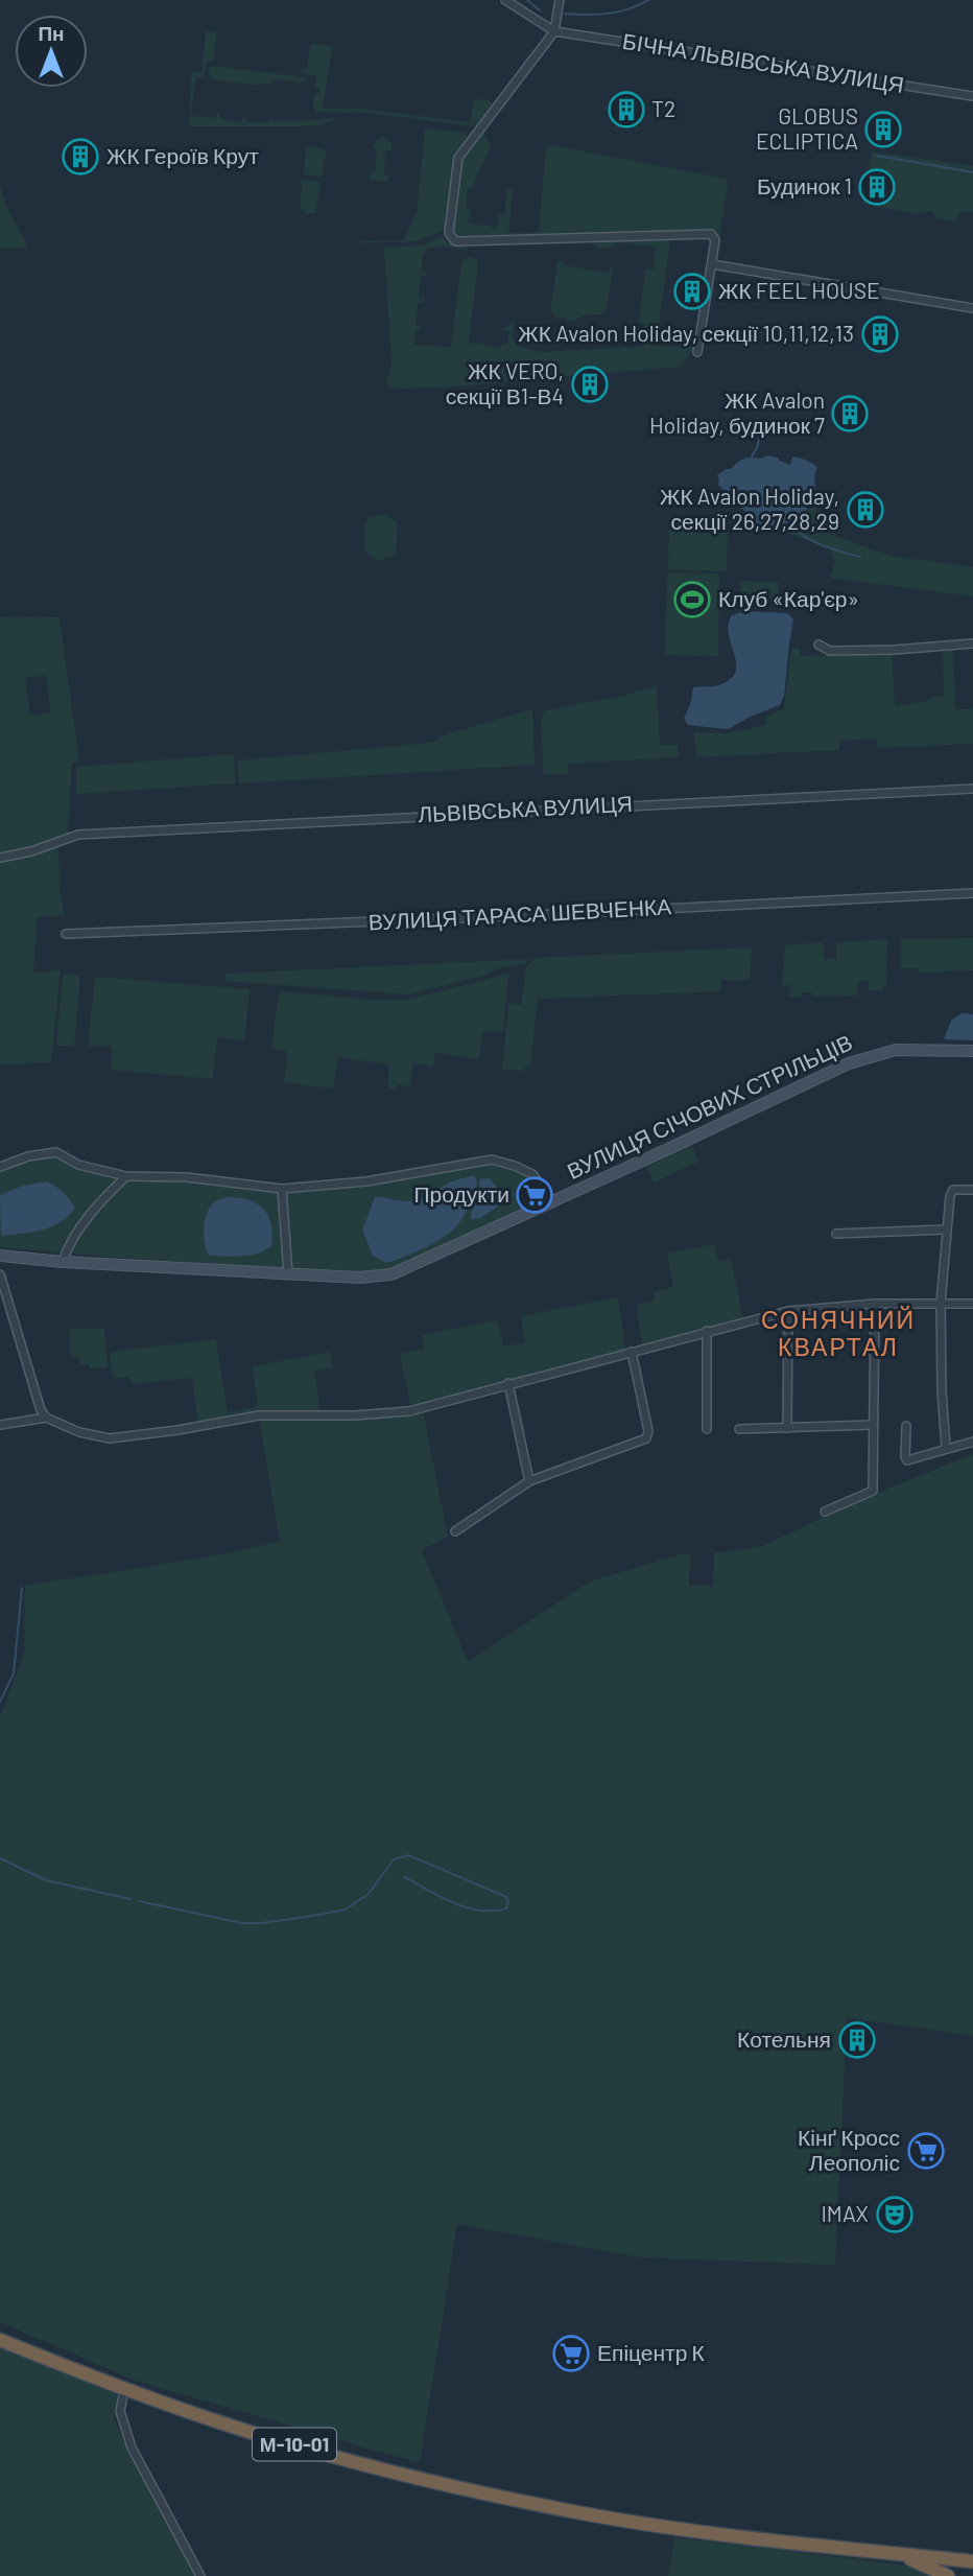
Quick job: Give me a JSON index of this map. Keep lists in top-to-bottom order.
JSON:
{
  "streets": {
    "highway": ["М-10-01"],
    "street": [
      "БІЧНА ЛЬВІВСЬКА ВУЛИЦЯ",
      "ЛЬВІВСЬКА ВУЛИЦЯ",
      "ВУЛИЦЯ ТАРАСА ШЕВЧЕНКА",
      "ВУЛИЦЯ СІЧОВИХ СТРІЛЬЦІВ"
    ]
  },
  "districts": ["СОНЯЧНИЙ КВАРТАЛ"],
  "places": {
    "building": [
      "T2",
      "GLOBUS ECLIPTICA",
      "ЖК Героїв Крут",
      "Будинок 1",
      "ЖК FEEL HOUSE",
      "ЖК Avalon Holiday, секції 10,11,12,13",
      "ЖК VERO, секції В1-В4",
      "ЖК Avalon Holiday, будинок 7",
      "ЖК Avalon Holiday, секції 26,27,28,29",
      "Котельня"
    ],
    "sports": ["Клуб «Кар'єр»"],
    "supermarket": ["Продукти", "Кінґ Кросс Леополіс", "Епіцентр К"],
    "theatre": ["IMAX"]
  },
  "north": "top"
}
